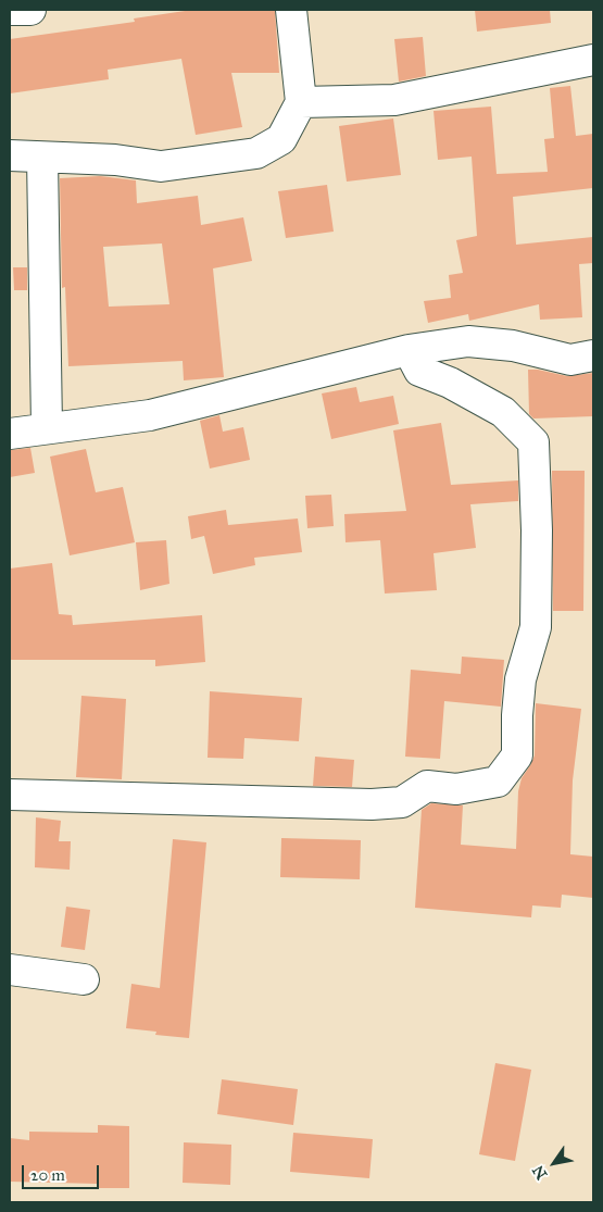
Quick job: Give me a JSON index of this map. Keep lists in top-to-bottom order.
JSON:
{
  "scale_bar": "20 m",
  "north": "bottom left"
}
